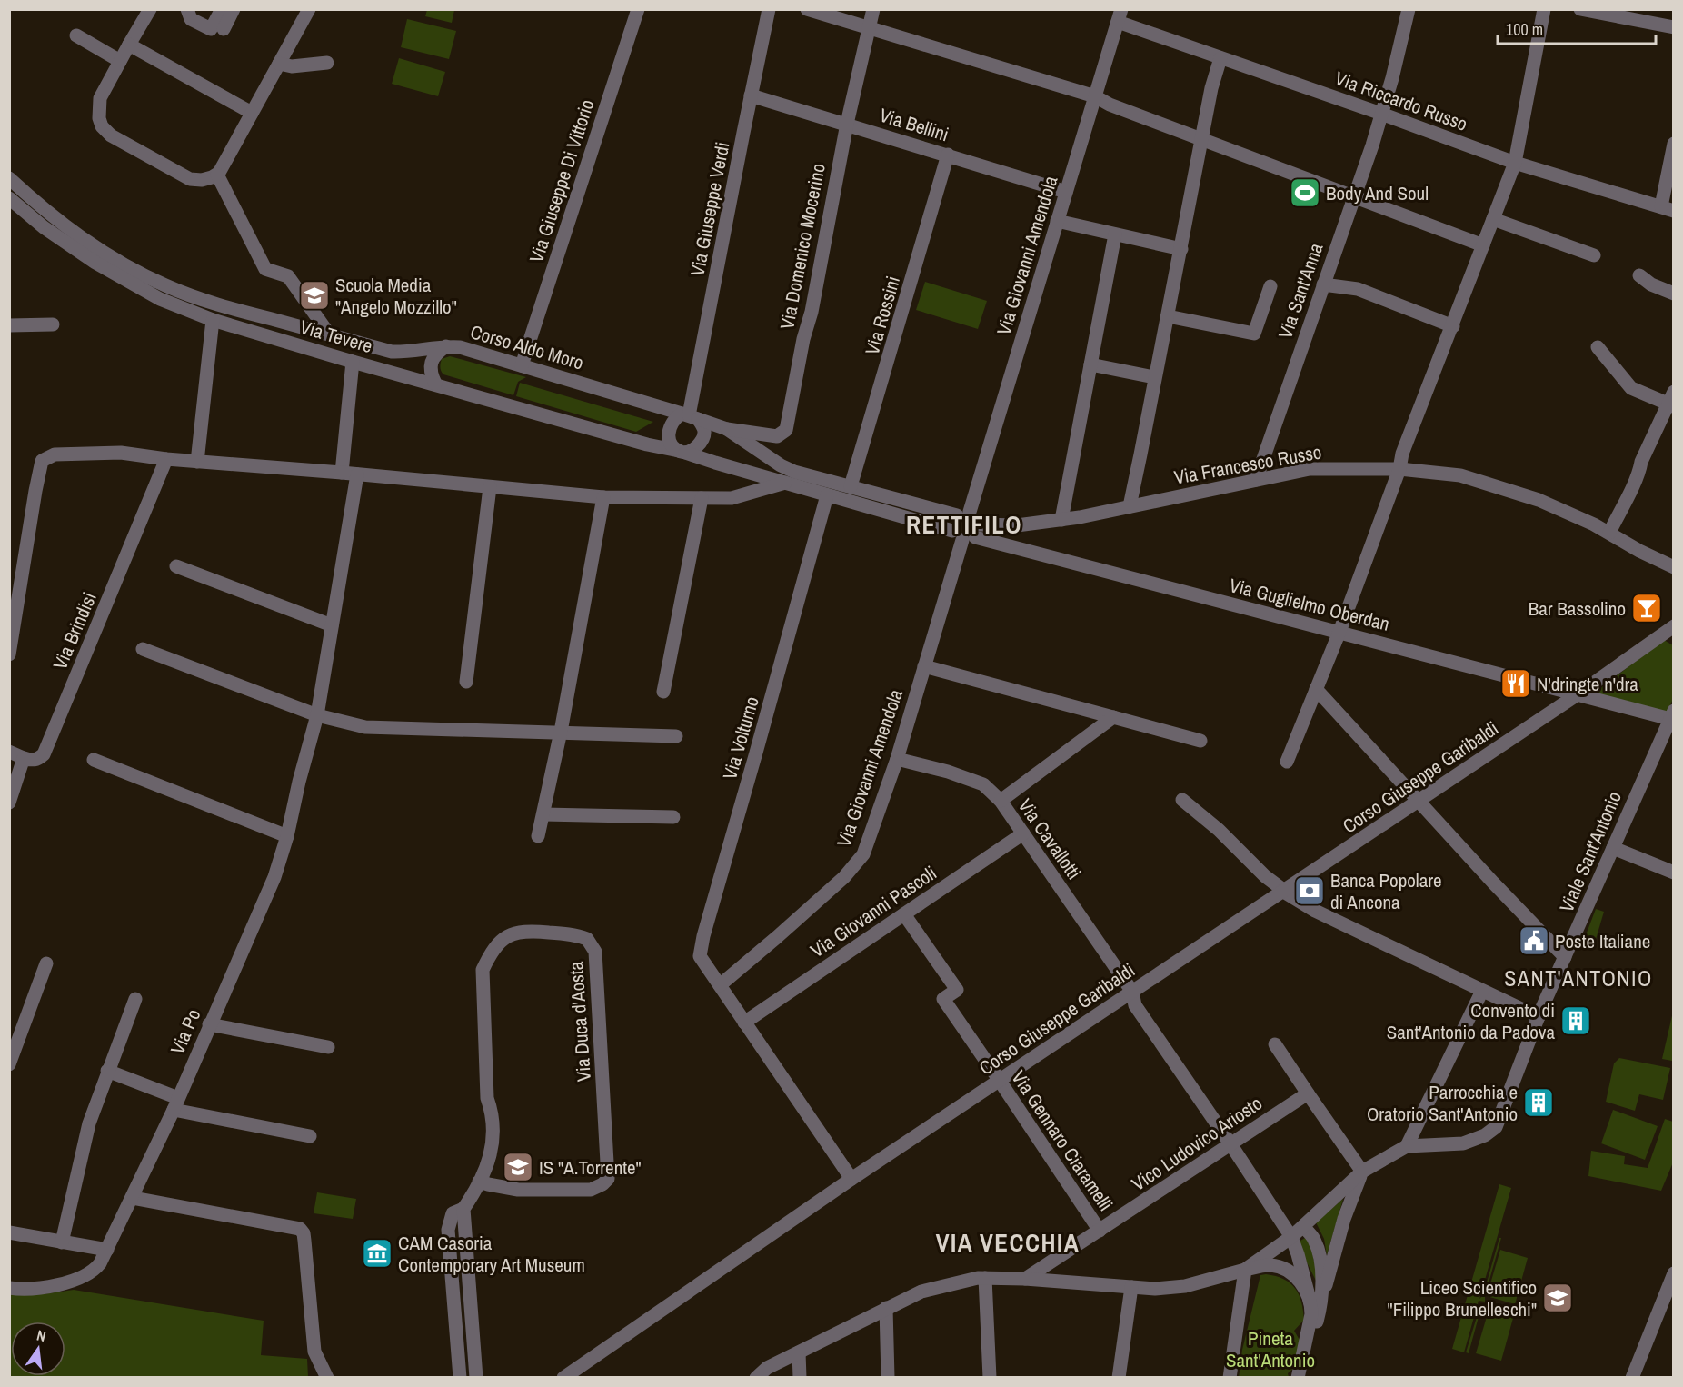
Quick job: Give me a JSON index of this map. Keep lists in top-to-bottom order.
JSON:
{
  "streets": {
    "street": [
      "Via Riccardo Russo",
      "Via Bellini",
      "Via Giuseppe Di Vittorio",
      "Via Giuseppe Verdi",
      "Via Domenico Mocerino",
      "Via Giovanni Amendola",
      "Via Sant'Anna",
      "Via Rossini",
      "Via Tevere",
      "Corso Aldo Moro",
      "Via Francesco Russo",
      "Via Guglielmo Oberdan",
      "Via Brindisi",
      "Via Volturno",
      "Corso Giuseppe Garibaldi",
      "Via Cavallotti",
      "Viale Sant'Antonio",
      "Via Giovanni Pascoli",
      "Via Duca d'Aosta",
      "Via Po",
      "Via Gennaro Ciaramelli",
      "Vico Ludovico Ariosto"
    ]
  },
  "crossings": [
    ["Via Riccardo Russo", "Via Giovanni Amendola"],
    ["Via Riccardo Russo", "Via Sant'Anna"],
    ["Via Bellini", "Via Giuseppe Verdi"],
    ["Via Bellini", "Via Domenico Mocerino"],
    ["Via Bellini", "Via Giovanni Amendola"],
    ["Via Bellini", "Via Rossini"],
    ["Via Giuseppe Di Vittorio", "Corso Aldo Moro"],
    ["Via Giuseppe Verdi", "Via Tevere"],
    ["Via Giuseppe Verdi", "Corso Aldo Moro"],
    ["Via Domenico Mocerino", "Corso Aldo Moro"],
    ["Via Giovanni Amendola", "Corso Aldo Moro"],
    ["Via Giovanni Amendola", "Via Francesco Russo"],
    ["Via Giovanni Amendola", "Via Guglielmo Oberdan"],
    ["Via Giovanni Amendola", "Via Volturno"],
    ["Via Giovanni Amendola", "Via Cavallotti"],
    ["Via Sant'Anna", "Via Francesco Russo"],
    ["Via Rossini", "Corso Aldo Moro"],
    ["Via Tevere", "Corso Aldo Moro"],
    ["Via Francesco Russo", "Via Guglielmo Oberdan"],
    ["Via Guglielmo Oberdan", "Corso Giuseppe Garibaldi"],
    ["Via Guglielmo Oberdan", "Viale Sant'Antonio"],
    ["Via Volturno", "Corso Giuseppe Garibaldi"],
    ["Via Volturno", "Via Giovanni Pascoli"],
    ["Corso Giuseppe Garibaldi", "Via Cavallotti"],
    ["Corso Giuseppe Garibaldi", "Via Gennaro Ciaramelli"],
    ["Via Cavallotti", "Viale Sant'Antonio"],
    ["Via Cavallotti", "Via Giovanni Pascoli"],
    ["Via Cavallotti", "Vico Ludovico Ariosto"],
    ["Via Giovanni Pascoli", "Via Gennaro Ciaramelli"],
    ["Via Gennaro Ciaramelli", "Vico Ludovico Ariosto"]
  ],
  "districts": ["RETTIFILO", "SANT'ANTONIO", "VIA VECCHIA"],
  "parks": ["Pineta Sant'Antonio"],
  "places": {
    "sports": ["Body And Soul"],
    "school or university": ["Scuola Media \"Angelo Mozzillo\"", "IS \"A.Torrente\"", "Liceo Scientifico \"Filippo Brunelleschi\""],
    "bar": ["Bar Bassolino"],
    "restaurant": ["N'dringte n'dra"],
    "bank": ["Banca Popolare di Ancona"],
    "public building": ["Poste Italiane"],
    "building": ["Convento di Sant'Antonio da Padova", "Parrocchia e Oratorio Sant'Antonio"],
    "museum": ["CAM Casoria Contemporary Art Museum"]
  },
  "scale_bar": "100 m",
  "north": "top"
}
